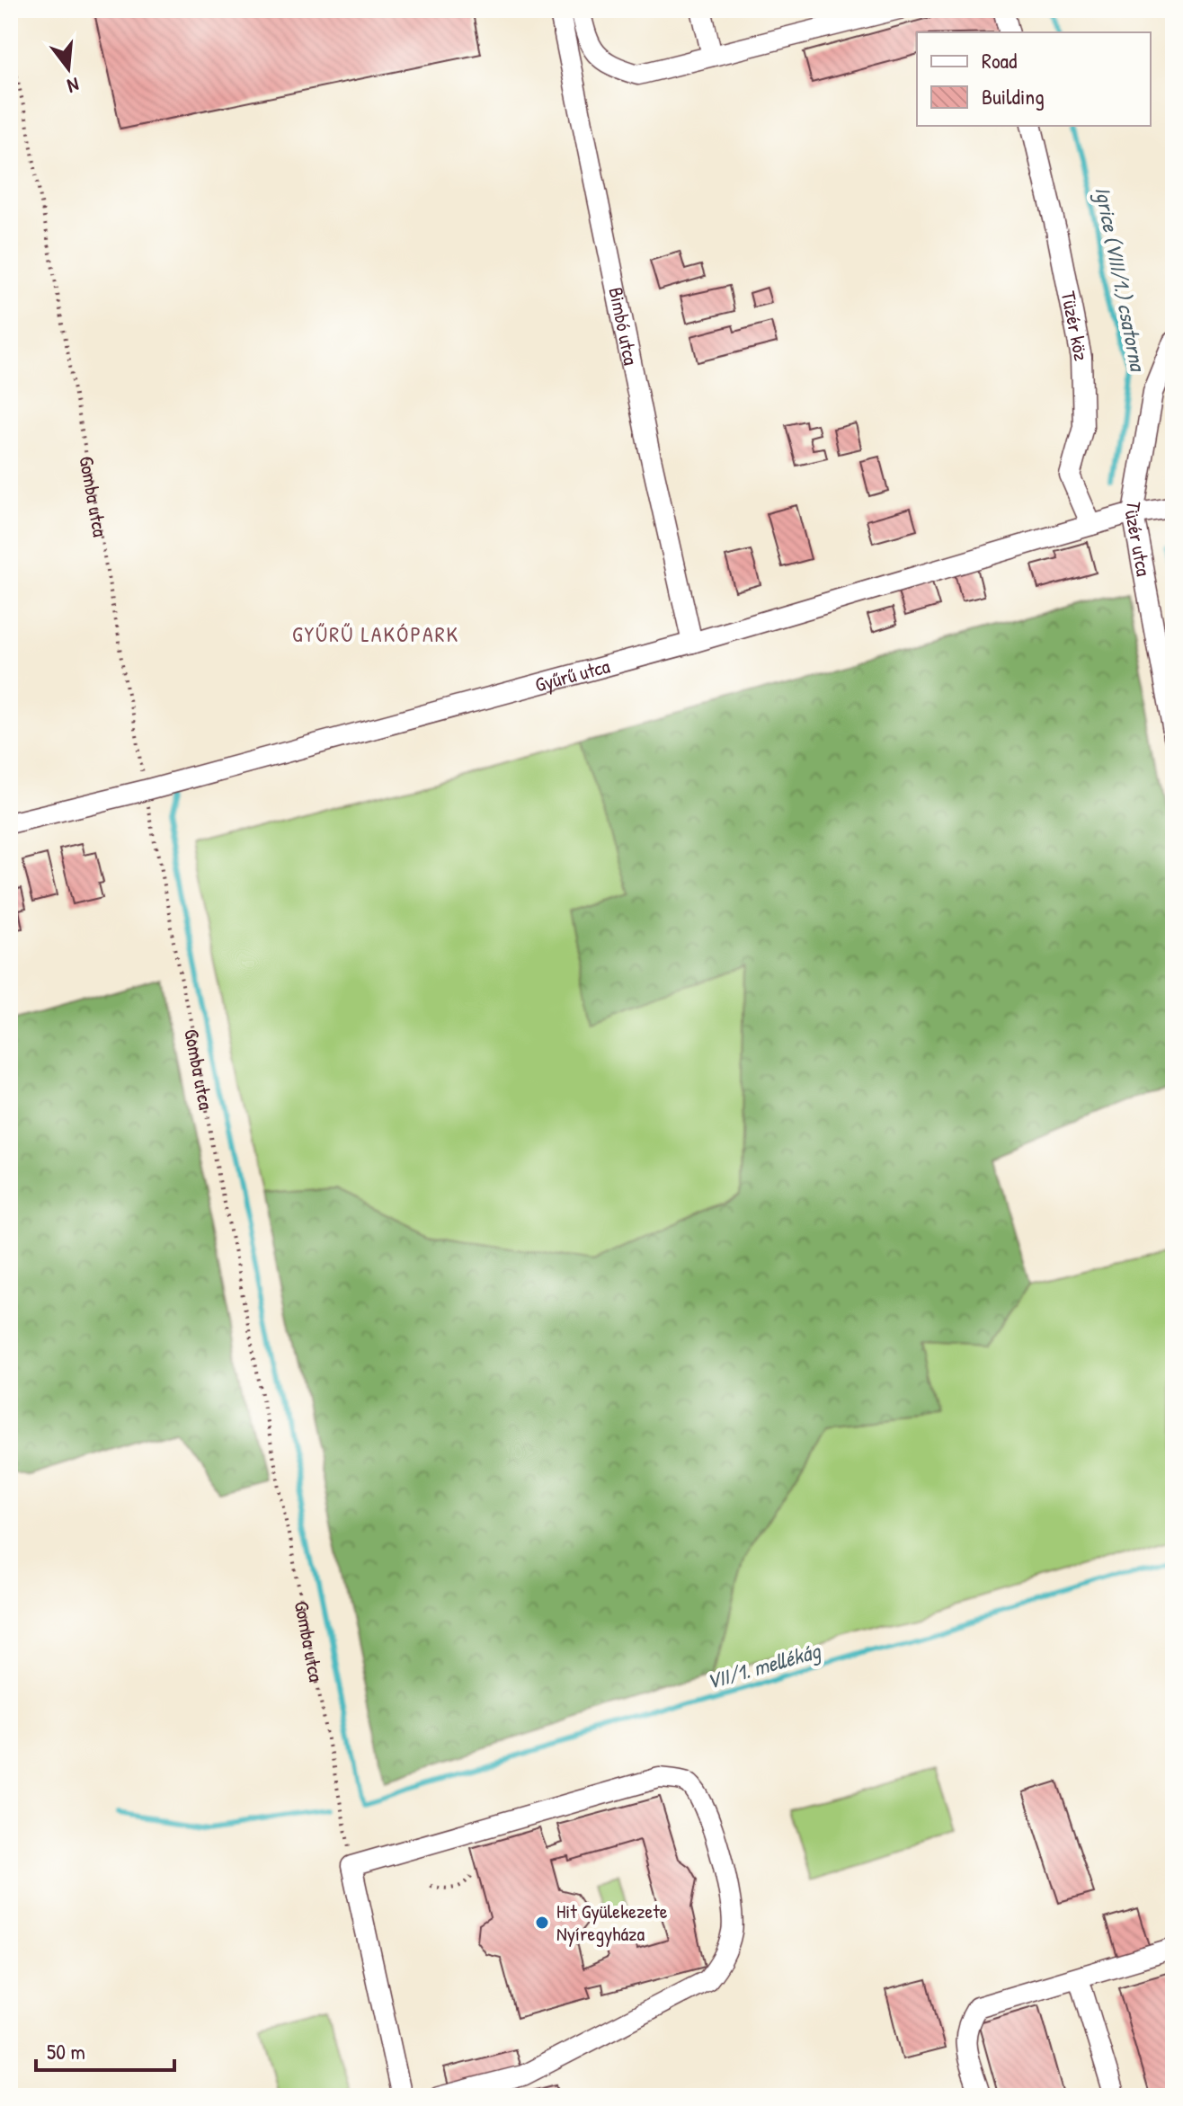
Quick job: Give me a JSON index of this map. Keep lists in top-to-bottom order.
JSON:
{
  "streets": {
    "street": [
      "Bimbó utca",
      "Tüzér köz",
      "Tüzér utca",
      "Gyűrű utca"
    ],
    "path": ["Gomba utca"]
  },
  "crossings": [
    ["Bimbó utca", "Gyűrű utca"],
    ["Tüzér köz", "Gyűrű utca"],
    ["Gomba utca", "Gyűrű utca"],
    ["Tüzér utca", "Gyűrű utca"]
  ],
  "districts": ["GYŰRŰ LAKÓPARK"],
  "water": ["Igrice (VIII/1.) csatorna", "VII/1. mellékág"],
  "places": ["Hit Gyülekezete Nyíregyháza"],
  "legend": ["Road", "Building"],
  "scale_bar": "50 m",
  "north": "bottom"
}
